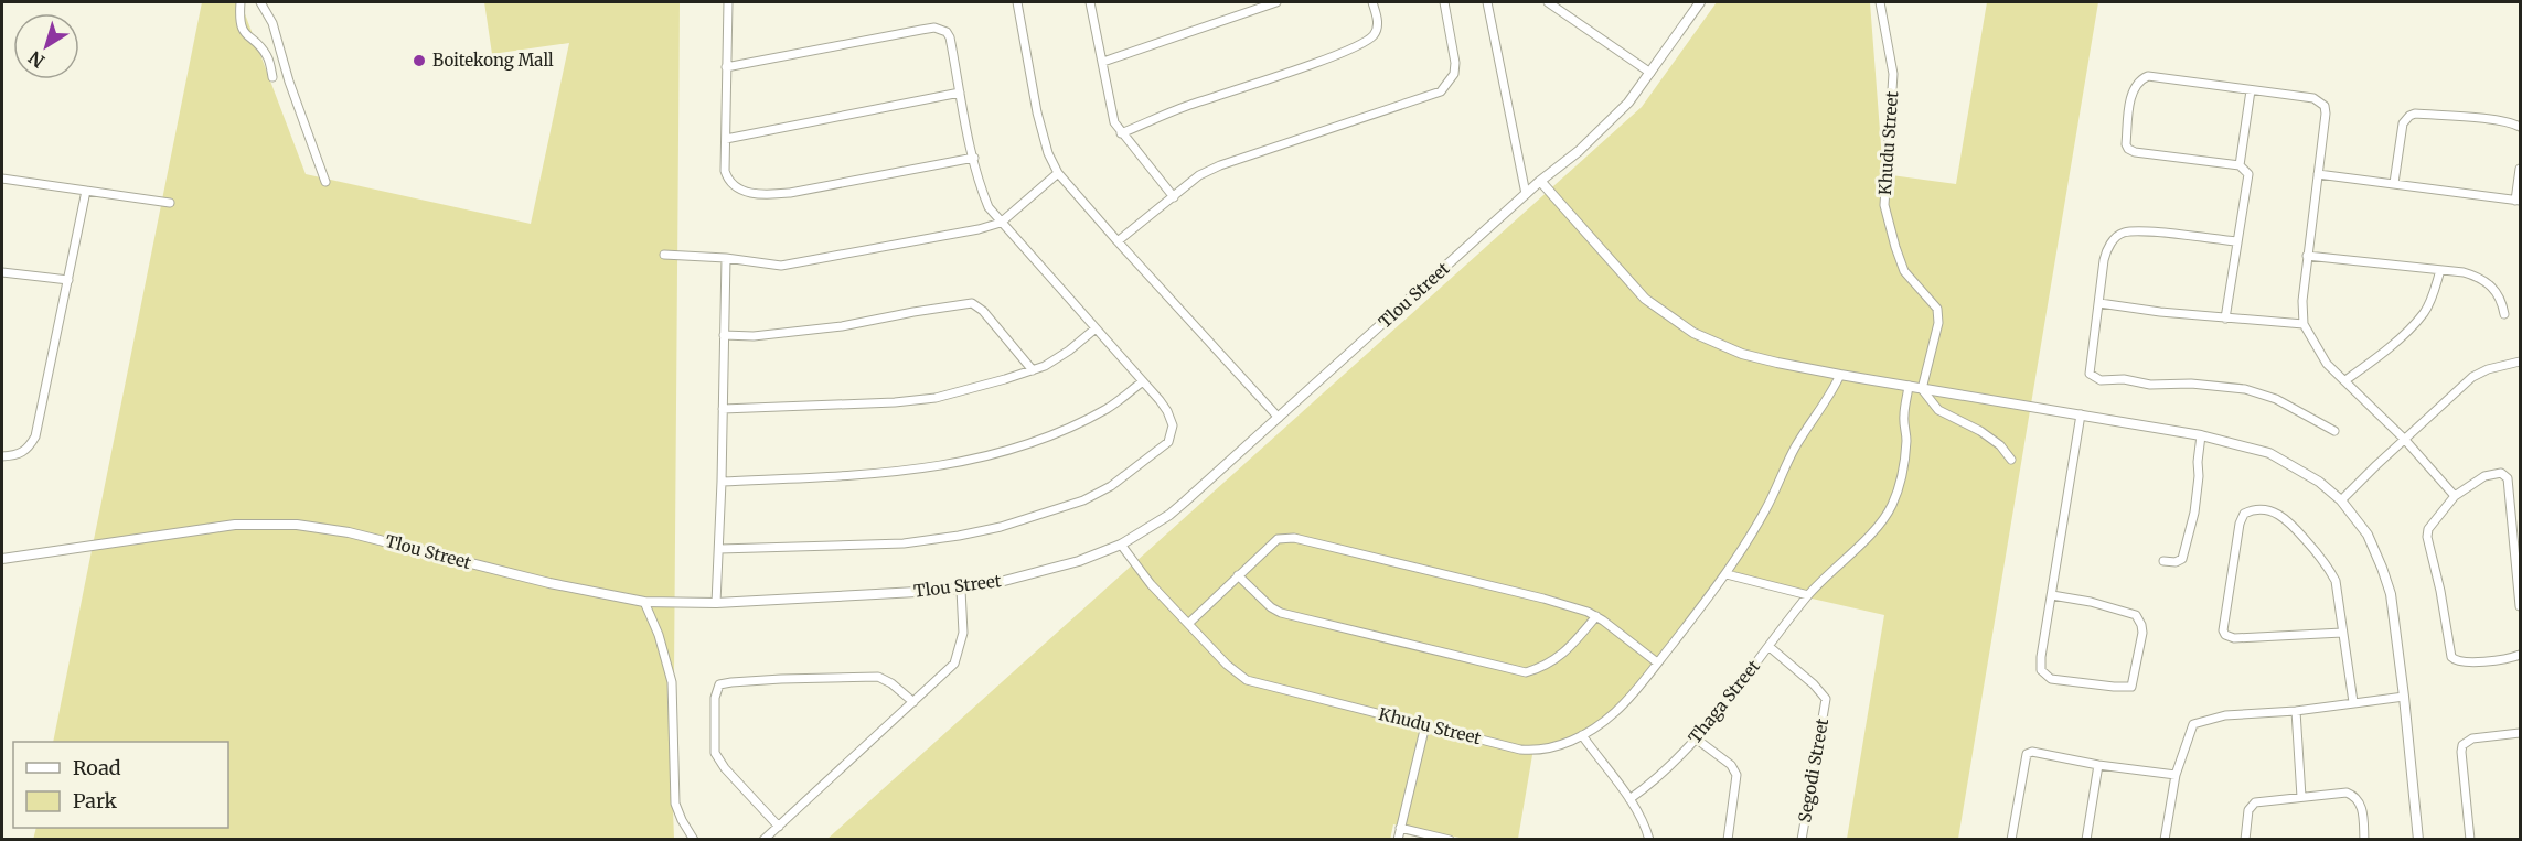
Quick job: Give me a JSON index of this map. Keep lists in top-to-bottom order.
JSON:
{
  "streets": {
    "street": [
      "Khudu Street",
      "Tlou Street",
      "Thaga Street",
      "Segodi Street"
    ]
  },
  "crossings": [
    ["Khudu Street", "Tlou Street"],
    ["Thaga Street", "Segodi Street"]
  ],
  "places": ["Boitekong Mall"],
  "legend": ["Road", "Park"],
  "north": "bottom left"
}
